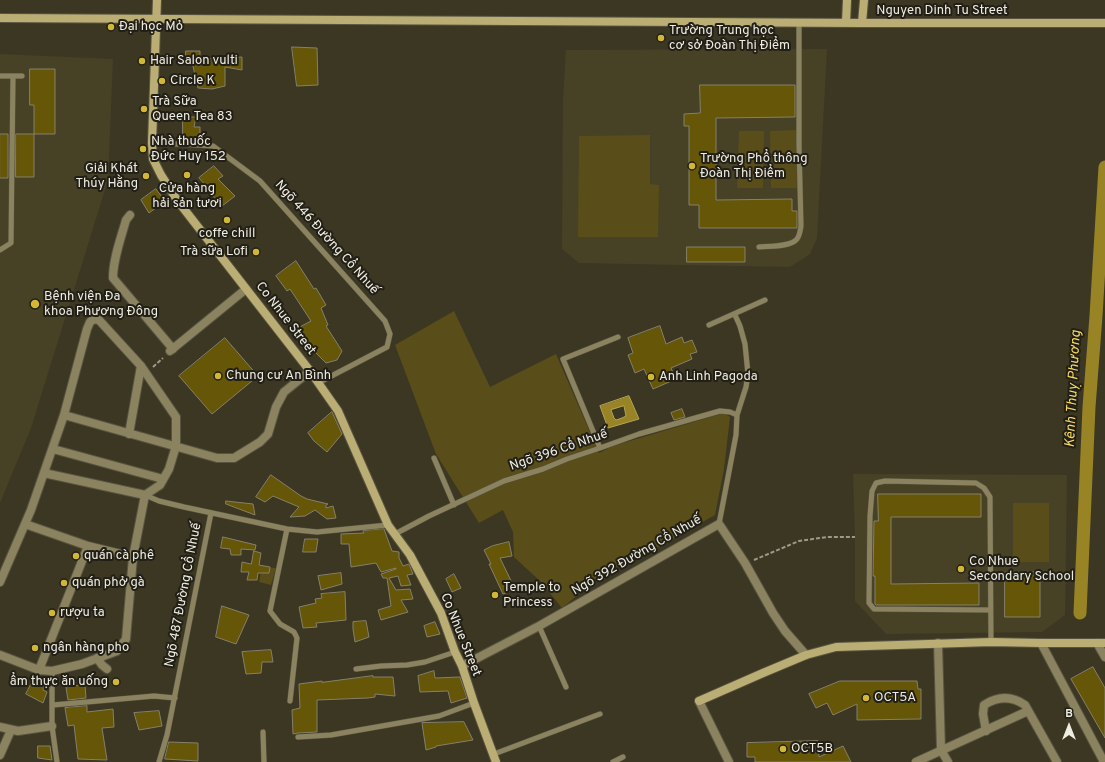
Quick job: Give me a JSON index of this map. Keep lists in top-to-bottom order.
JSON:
{
  "streets": {
    "street": ["Nguyen Dinh Tu Street", "Co Nhue Street", "Ngõ 392 Đường Cổ Nhuế"],
    "lane": ["Ngõ 446 Đường Cổ Nhuế", "Ngõ 396 Cổ Nhuế", "Ngõ 487 Đường Cổ Nhuế"]
  },
  "crossings": [
    ["Nguyen Dinh Tu Street", "Co Nhue Street"],
    ["Ngõ 446 Đường Cổ Nhuế", "Co Nhue Street"],
    ["Co Nhue Street", "Ngõ 396 Cổ Nhuế"],
    ["Co Nhue Street", "Ngõ 392 Đường Cổ Nhuế"],
    ["Co Nhue Street", "Ngõ 487 Đường Cổ Nhuế"]
  ],
  "water": ["Kênh Thuỵ Phương"],
  "places": [
    "Đại học Mỏ",
    "Trường Trung học cơ sở Đoàn Thị Điểm",
    "Hair Salon vulti",
    "Circle K",
    "Trà Sữa Queen Tea 83",
    "Nhà thuốc Đức Huy 152",
    "Trường Phổ thông Đoàn Thị Điểm",
    "Cửa hàng hải sản tươi",
    "Giải Khát Thúy Hằng",
    "coffe chill",
    "Trà sữa Lofi",
    "Bệnh viện Đa khoa Phương Đông",
    "Chung cư An Bình",
    "Anh Linh Pagoda",
    "quán cà phê",
    "Co Nhue Secondary School",
    "quán phở gà",
    "Temple to Princess",
    "rượu ta",
    "ngân hàng pho",
    "ẩm thực ăn uống",
    "OCT5A",
    "OCT5B"
  ],
  "north": "top"
}
